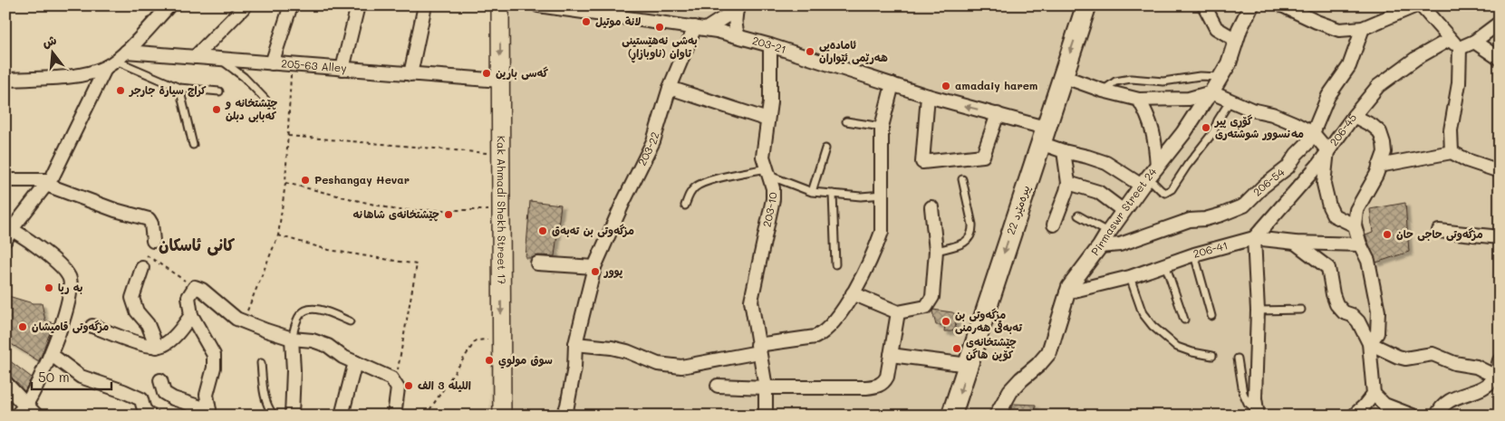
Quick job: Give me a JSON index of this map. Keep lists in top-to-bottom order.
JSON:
{
  "streets": {
    "main road": ["22 پیرەمێرد", "Kak Ahmadi Shekh Street 17"],
    "street": [
      "203-21",
      "205-63 Alley",
      "206-45",
      "203-22",
      "206-54",
      "203-10",
      "Pirmaswr Street 24",
      "206-41"
    ]
  },
  "crossings": [
    ["203-21", "203-22"],
    ["203-21", "203-10"],
    ["203-21", "22 پیرەمێرد"],
    ["203-21", "Pirmaswr Street 24"],
    ["205-63 Alley", "Kak Ahmadi Shekh Street 17"],
    ["206-45", "206-41"],
    ["206-54", "Pirmaswr Street 24"],
    ["Pirmaswr Street 24", "206-41"]
  ],
  "one_way": ["22 پیرەمێرد", "Kak Ahmadi Shekh Street 17"],
  "districts": ["کانی ئاسکان"],
  "places": [
    "لانة موتيل",
    "بەشی نەهێستینی تاوان (ناوبازاڕ)",
    "ئامادەیی ھەرێمی ئێواران",
    "گەسی بارین",
    "amadaiy harem",
    "كراج سيارة جارجر",
    "چێشتخانە‌ و كە‌بابی دبلن",
    "گۆڕی پیر مەنسوور شوشتەری",
    "Peshangay Hevar",
    "چێشتخانەی شاهانە",
    "مزگەوتی بن تەبەق",
    "مزگەوتی حاجی حان",
    "پوور",
    "به ريا",
    "مزگەوتی بن تەبەقی هەرمنی",
    "مزگەوتی قامیشان",
    "چێشتخانە‌ی كۆپن ھاگن",
    "سوق مولوي",
    "الليله 3 الف"
  ],
  "scale_bar": "50 m",
  "north": "top"
}
